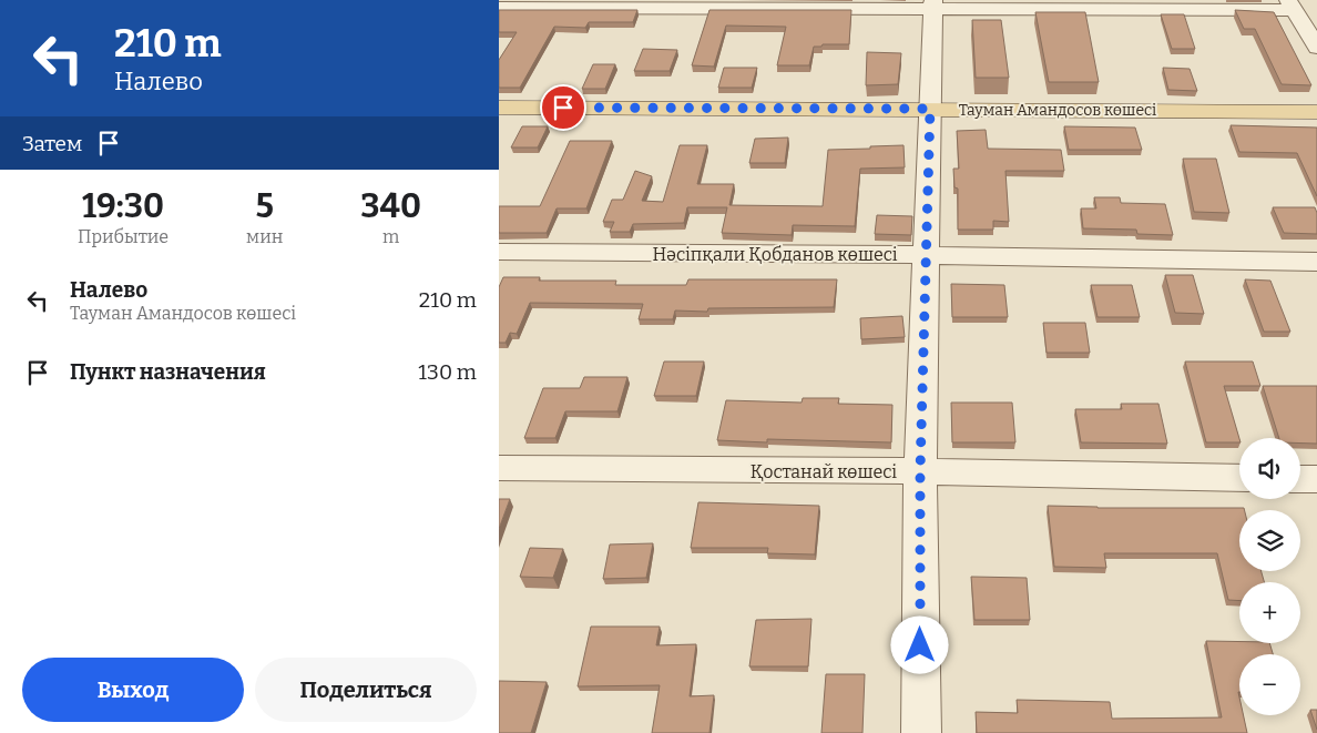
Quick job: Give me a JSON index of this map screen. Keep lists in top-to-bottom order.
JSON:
{
  "streets": {
    "main road": ["Тауман Амандосов көшесі"],
    "street": ["Нәсіпқали Қобданов көшесі", "Қостанай көшесі"]
  },
  "page": {
    "turn": ["210 m", "Налево"],
    "then": "Затем",
    "eta": [
      "19:30",
      "Прибытие",
      "5",
      "мин",
      "340",
      "m"
    ],
    "list": [
      {
        "name": "Налево",
        "note": "Тауман Амандосов көшесі",
        "value": "210 m"
      },
      {
        "name": "Пункт назначения",
        "value": "130 m"
      }
    ],
    "map_buttons": ["+", "−"],
    "buttons": ["Выход", "Поделиться"]
  }
}
